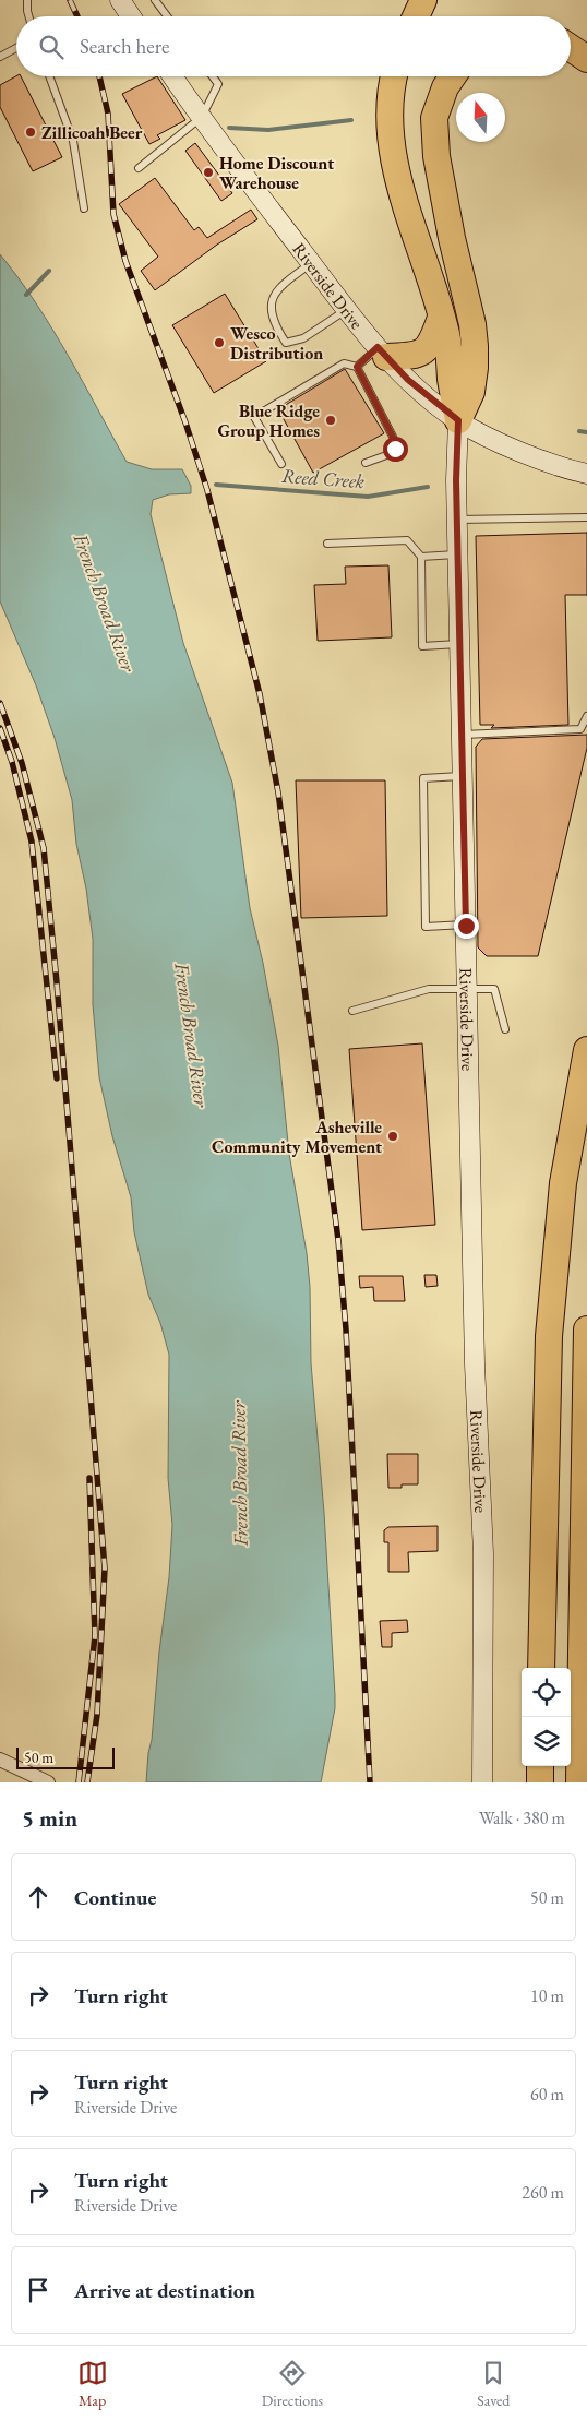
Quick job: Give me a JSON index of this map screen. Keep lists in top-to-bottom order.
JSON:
{
  "streets": {
    "main road": ["Riverside Drive"]
  },
  "water": ["Reed Creek", "French Broad River"],
  "places": [
    "Zillicoah Beer",
    "Home Discount Warehouse",
    "Wesco Distribution",
    "Blue Ridge Group Homes",
    "Asheville Community Movement"
  ],
  "scale_bar": "50 m",
  "north": "top",
  "page": {
    "search": "Search here",
    "scale": "50 m",
    "heading": ["5 min", "Walk · 380 m"],
    "list": [
      ["Continue", "50 m"],
      ["Turn right", "10 m"],
      ["Turn right", "Riverside Drive", "60 m"],
      ["Turn right", "Riverside Drive", "260 m"],
      "Arrive at destination"
    ],
    "nav": ["Map", "Directions", "Saved"]
  }
}
